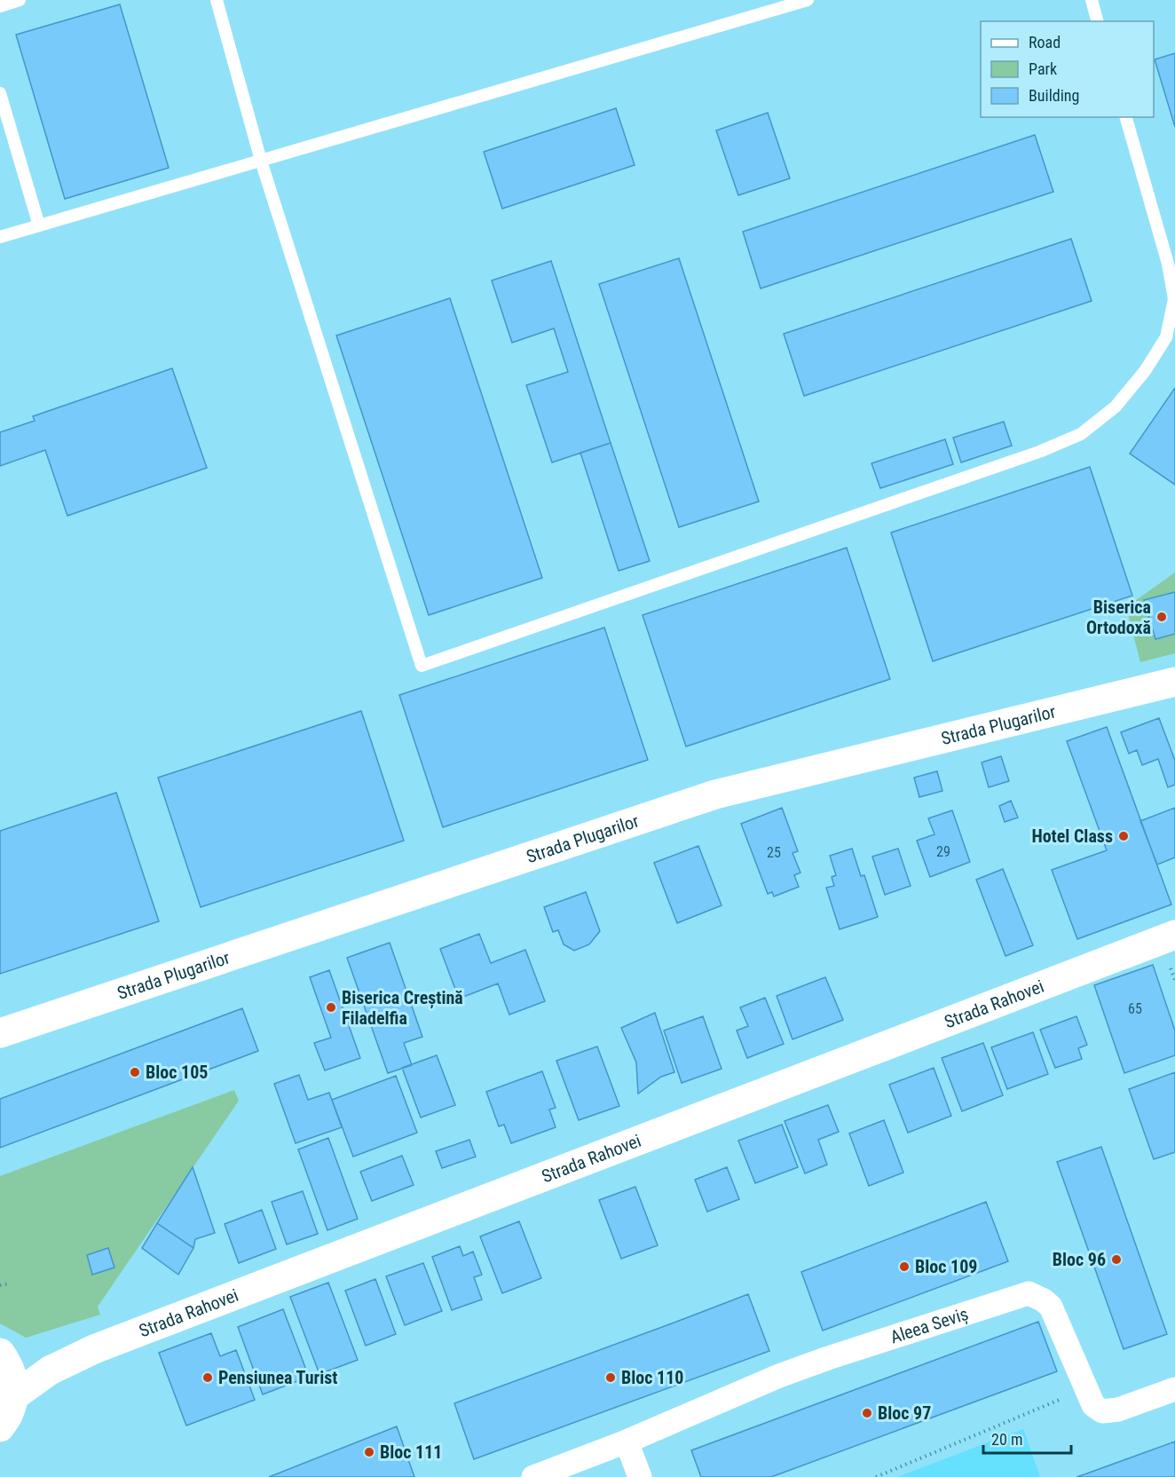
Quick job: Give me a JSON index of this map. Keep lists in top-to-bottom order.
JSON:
{
  "streets": {
    "street": ["Strada Plugarilor", "Strada Rahovei", "Aleea Seviș"]
  },
  "places": [
    "Biserica Ortodoxă",
    "Hotel Class",
    "Biserica Creștină Filadelfia",
    "Bloc 105",
    "Bloc 96",
    "Bloc 109",
    "Pensiunea Turist",
    "Bloc 110",
    "Bloc 97",
    "Bloc 111"
  ],
  "house_numbers": ["29", "25", "65"],
  "legend": ["Road", "Park", "Building"],
  "scale_bar": "20 m"
}
